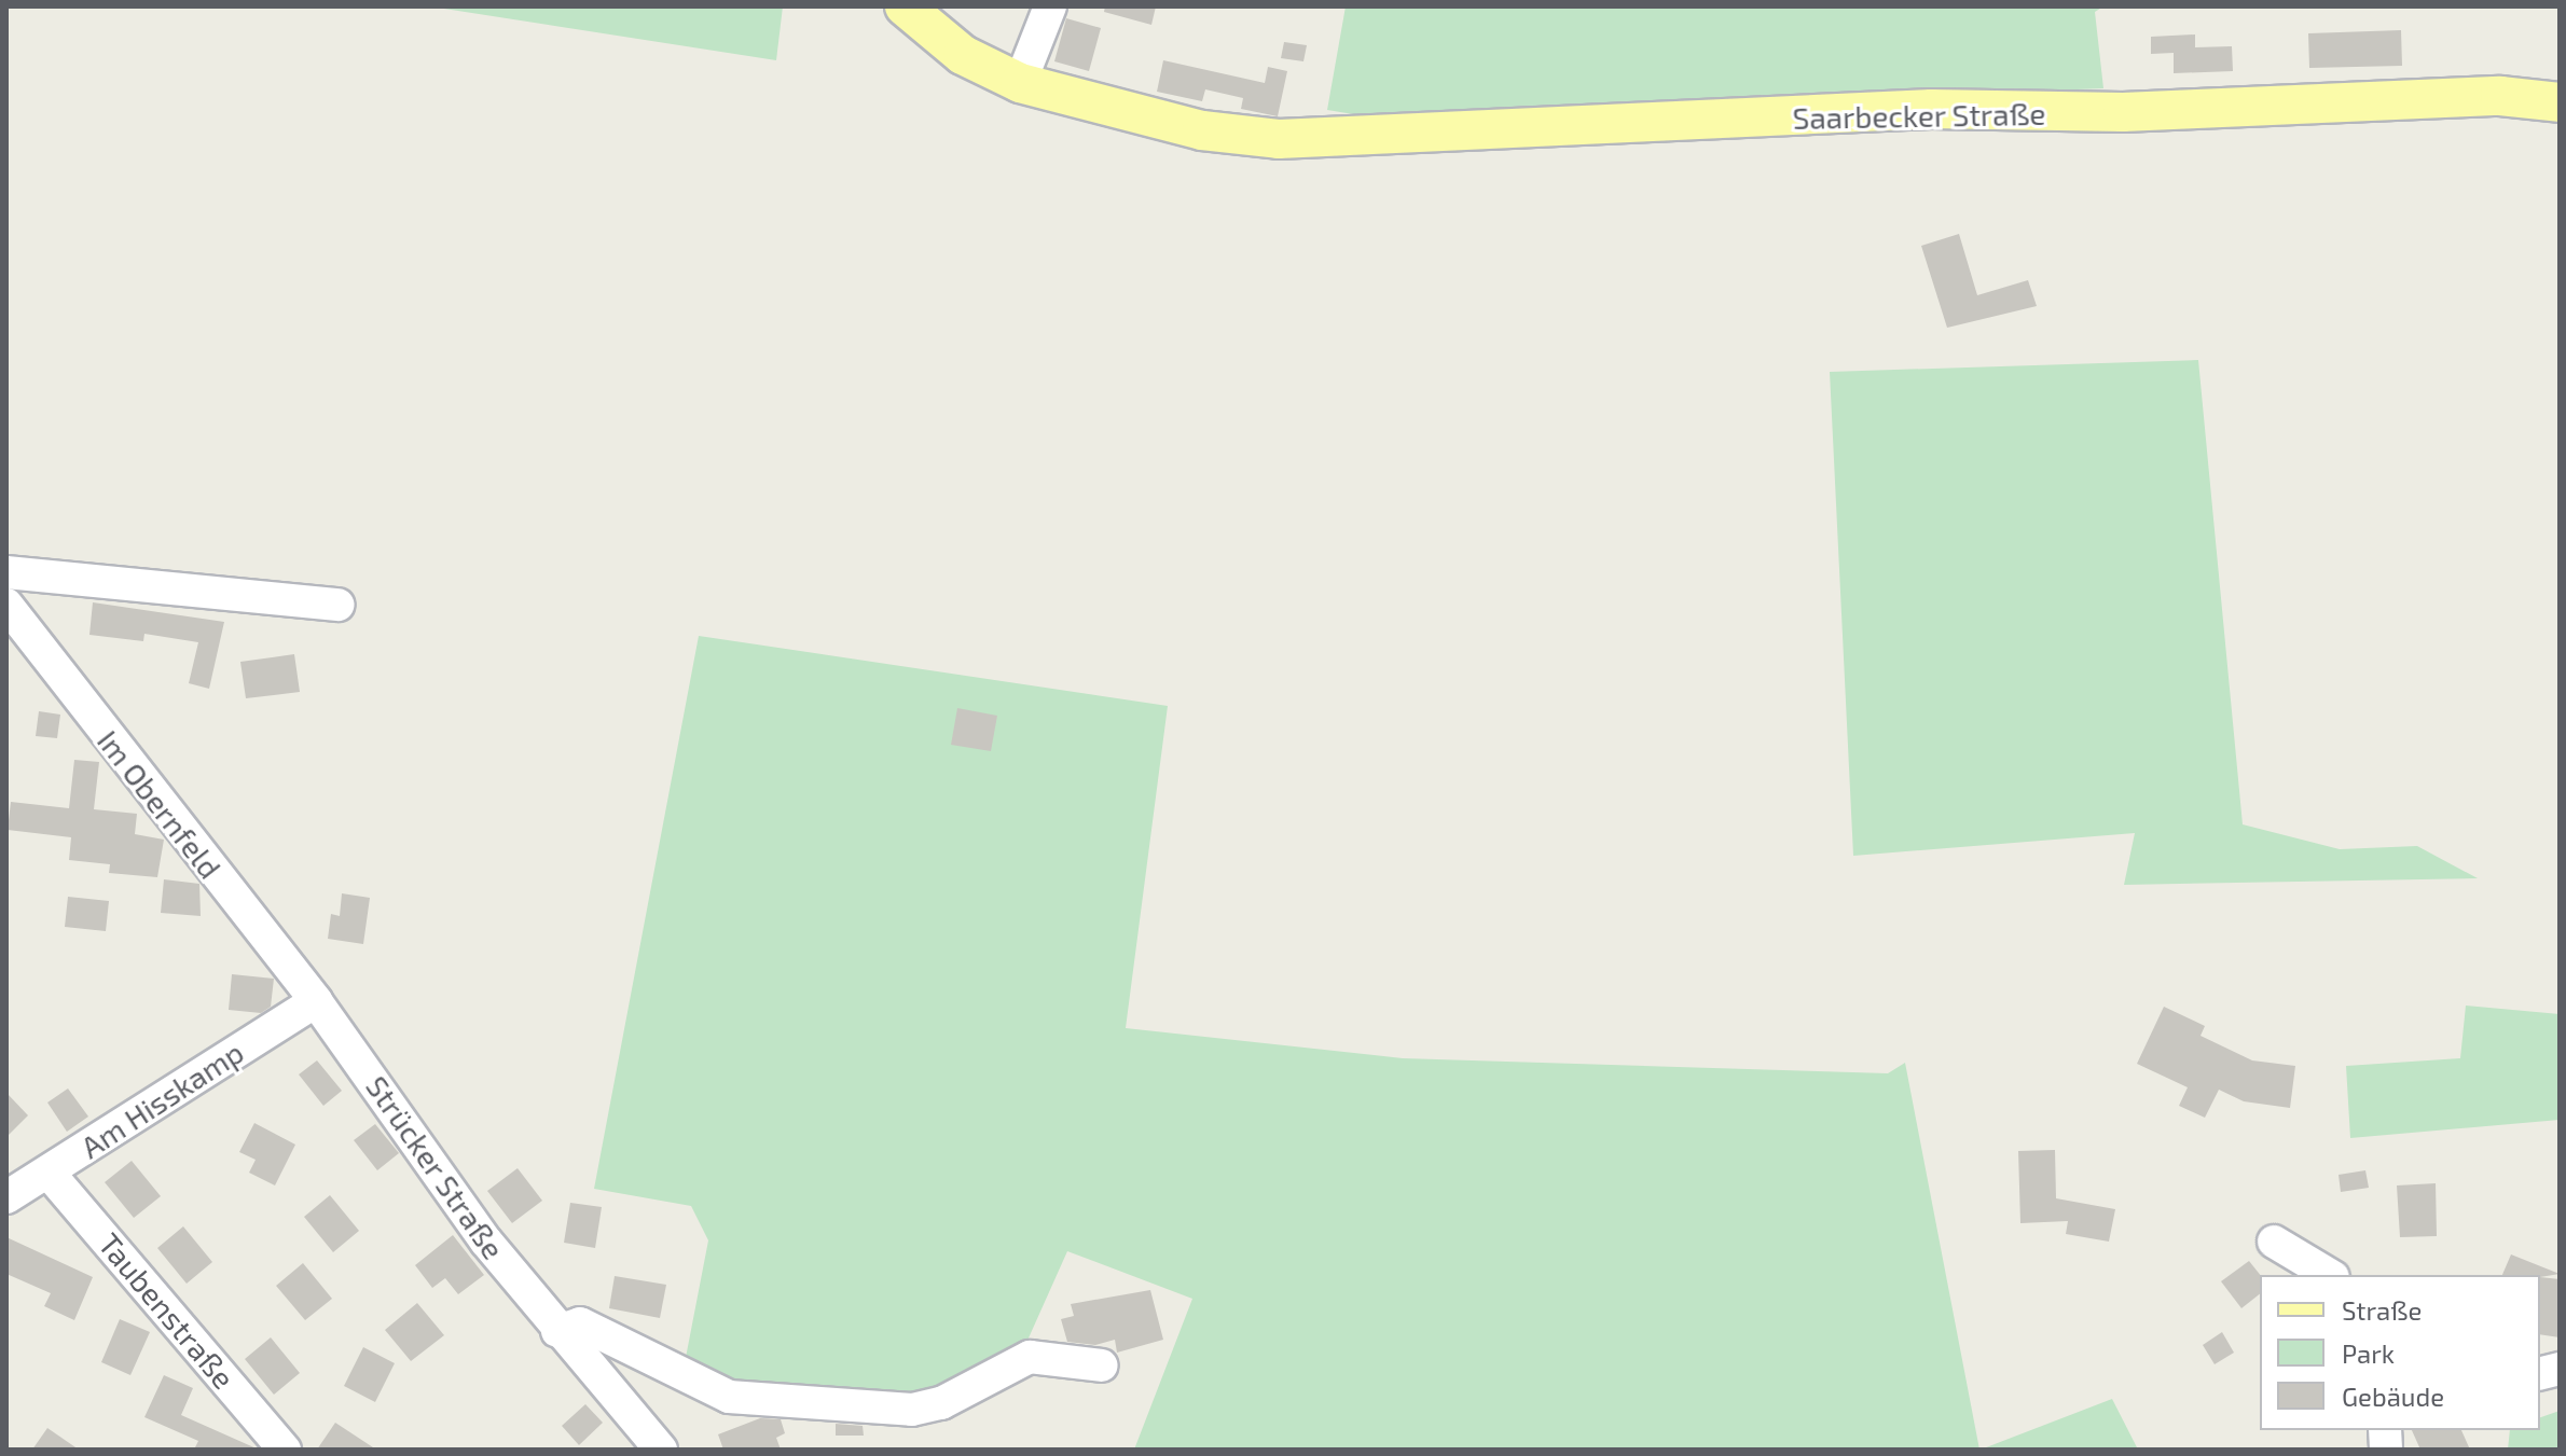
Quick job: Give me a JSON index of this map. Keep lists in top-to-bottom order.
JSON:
{
  "streets": {
    "main road": ["Saarbecker Straße"],
    "street": [
      "Im Obernfeld",
      "Am Hisskamp",
      "Strücker Straße",
      "Taubenstraße"
    ]
  },
  "crossings": [
    ["Im Obernfeld", "Am Hisskamp"],
    ["Im Obernfeld", "Strücker Straße"],
    ["Am Hisskamp", "Strücker Straße"],
    ["Am Hisskamp", "Taubenstraße"]
  ],
  "legend": ["Straße", "Park", "Gebäude"]
}
